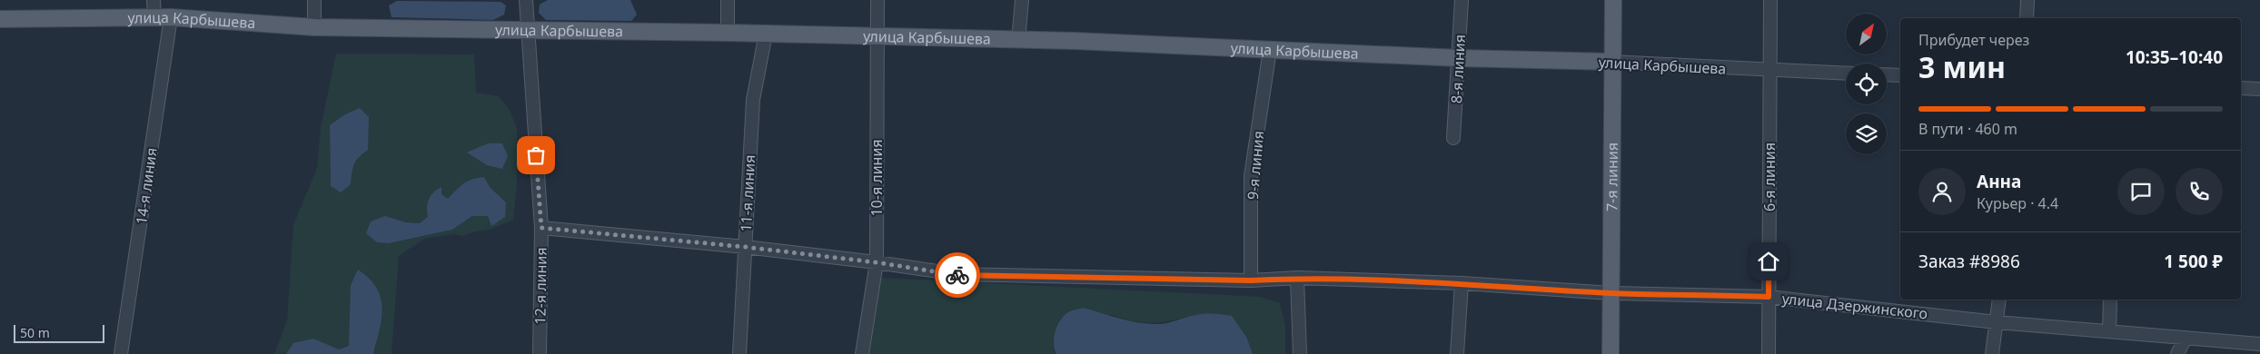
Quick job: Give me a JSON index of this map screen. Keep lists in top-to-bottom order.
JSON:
{
  "streets": {
    "main road": ["улица Карбышева", "7-я линия"],
    "street": [
      "8-я линия",
      "9-я линия",
      "6-я линия",
      "10-я линия",
      "14-я линия",
      "11-я линия",
      "12-я линия",
      "улица Дзержинского"
    ]
  },
  "crossings": [
    ["улица Карбышева", "8-я линия"],
    ["улица Карбышева", "9-я линия"],
    ["улица Карбышева", "7-я линия"],
    ["улица Карбышева", "6-я линия"],
    ["улица Карбышева", "10-я линия"],
    ["улица Карбышева", "14-я линия"],
    ["улица Карбышева", "11-я линия"],
    ["улица Карбышева", "12-я линия"],
    ["9-я линия", "улица Дзержинского"],
    ["7-я линия", "улица Дзержинского"],
    ["6-я линия", "улица Дзержинского"],
    ["10-я линия", "улица Дзержинского"],
    ["11-я линия", "улица Дзержинского"],
    ["12-я линия", "улица Дзержинского"]
  ],
  "scale_bar": "50 m",
  "north": "top right",
  "page": {
    "heading": ["3 мин", "Прибудет через", "10:35–10:40"],
    "panel": [
      "Анна",
      "Курьер · 4.4",
      "Заказ #8986",
      "1 500 ₽"
    ],
    "bar": "В пути · 460 m",
    "scale": "50 m"
  }
}
